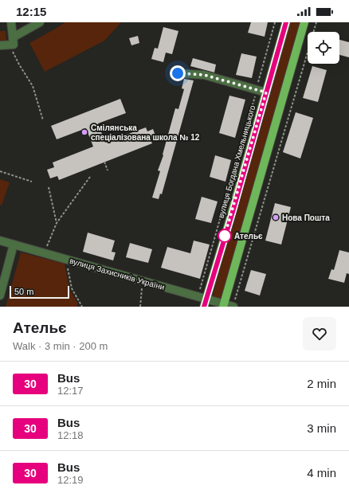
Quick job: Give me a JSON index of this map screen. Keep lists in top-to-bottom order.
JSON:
{
  "streets": {
    "main road": ["вулиця Богдана Хмельницького"],
    "street": ["вулиця Захисників України"]
  },
  "crossings": [
    ["вулиця Богдана Хмельницького", "вулиця Захисників України"]
  ],
  "places": ["Смілянська спеціалізована школа № 12", "Нова Пошта", "Ательє"],
  "lines": ["bus line 30"],
  "scale_bar": "50 m",
  "page": {
    "status": "12:15",
    "scale": "50 m",
    "heading": ["Ательє", "Walk · 3 min · 200 m"],
    "list": [
      {
        "mark": "30",
        "name": "Bus",
        "note": "12:17",
        "value": "2 min"
      },
      {
        "mark": "30",
        "name": "Bus",
        "note": "12:18",
        "value": "3 min"
      },
      {
        "mark": "30",
        "name": "Bus",
        "note": "12:19",
        "value": "4 min"
      }
    ]
  }
}
